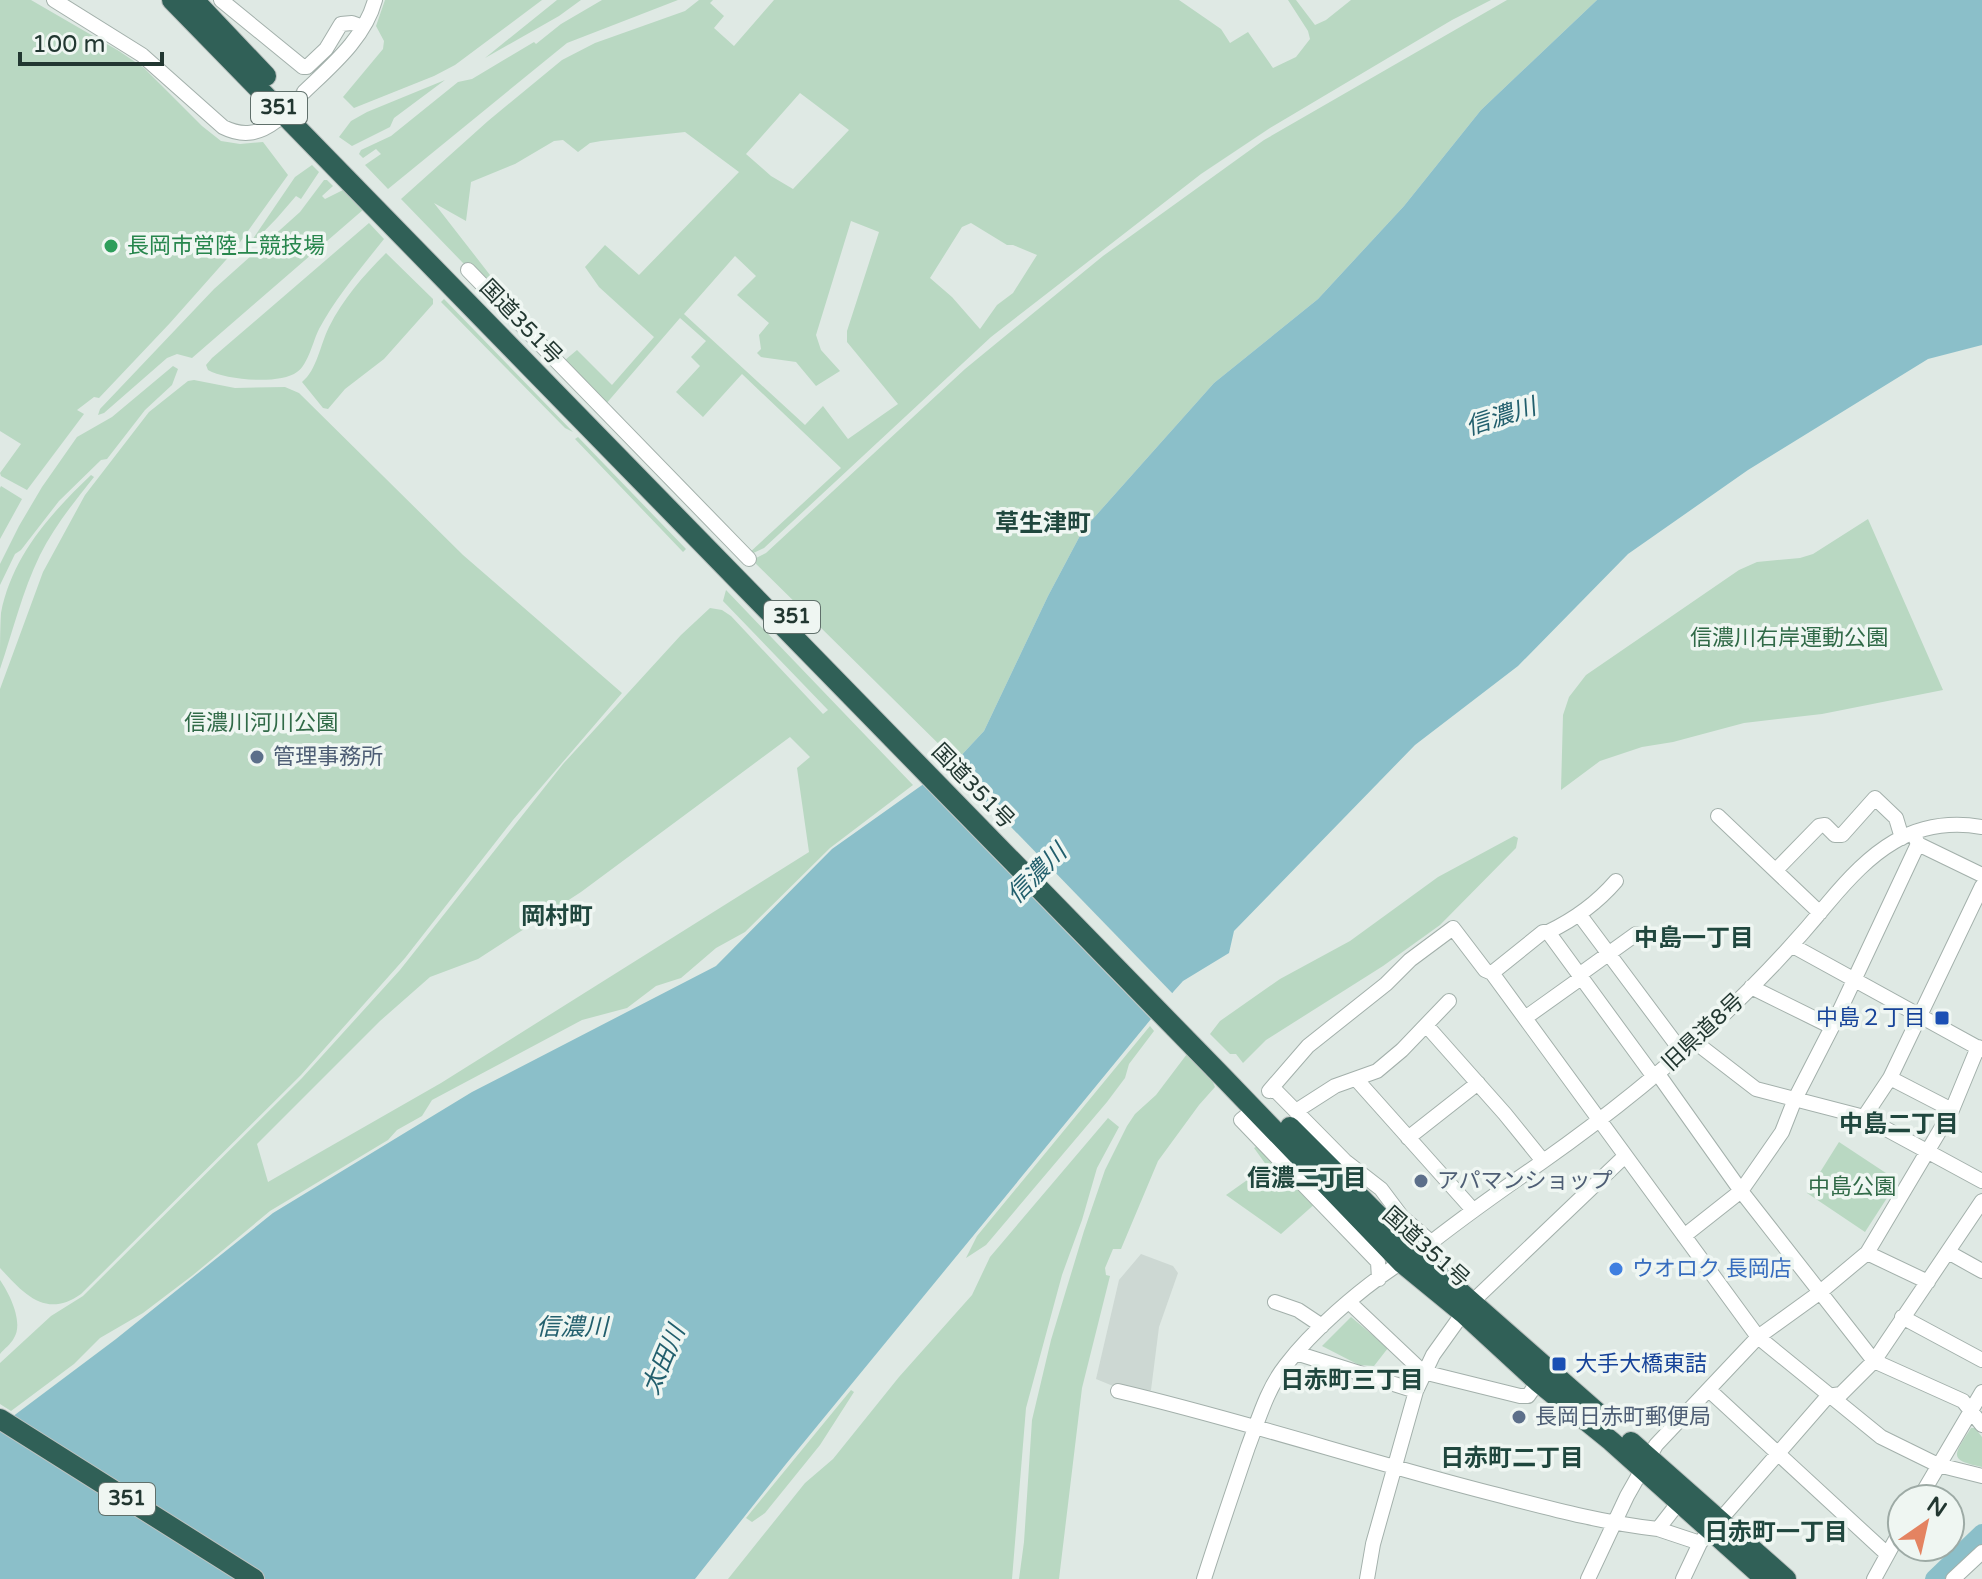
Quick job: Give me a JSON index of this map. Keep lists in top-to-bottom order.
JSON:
{
  "streets": {
    "highway": ["351", "国道351号"],
    "street": ["旧県道8号"]
  },
  "crossings": [
    ["国道351号", "旧県道8号"]
  ],
  "districts": [
    "草生津町",
    "岡村町",
    "中島一丁目",
    "中島二丁目",
    "信濃二丁目",
    "日赤町三丁目",
    "日赤町二丁目",
    "日赤町一丁目"
  ],
  "water": ["信濃川", "太田川"],
  "parks": ["信濃川右岸運動公園", "信濃川河川公園", "中島公園"],
  "places": {
    "other": [
      "長岡市営陸上競技場",
      "管理事務所",
      "アパマンショップ",
      "ウオロク 長岡店",
      "長岡日赤町郵便局"
    ],
    "transit": ["中島２丁目", "大手大橋東詰"]
  },
  "scale_bar": "100 m",
  "north": "top right"
}
